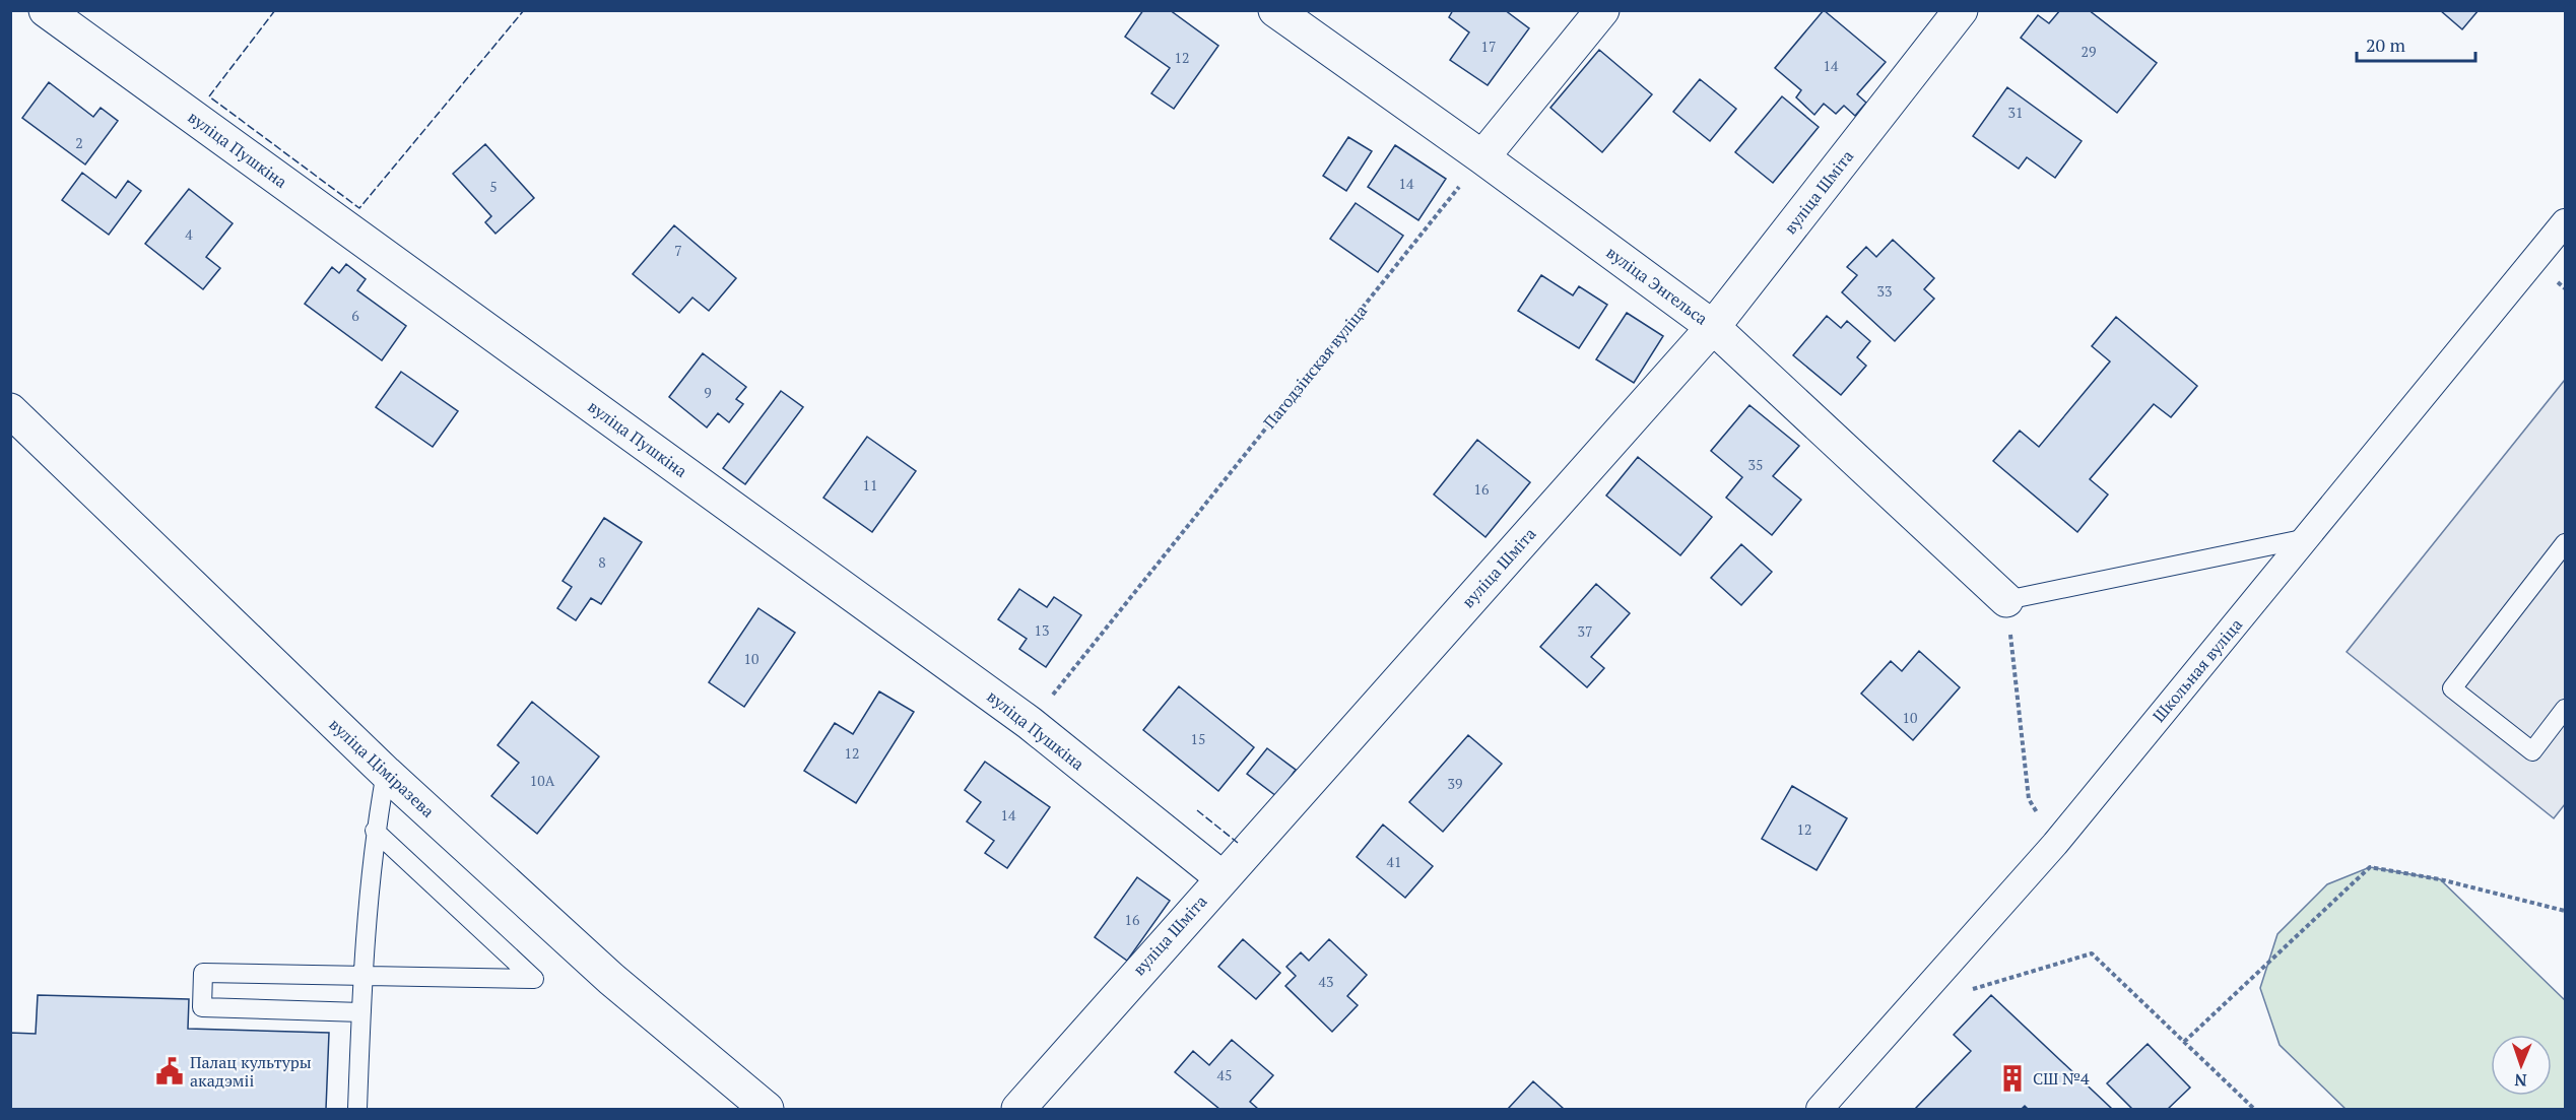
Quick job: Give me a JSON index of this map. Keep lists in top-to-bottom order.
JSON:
{
  "streets": {
    "street": [
      "вуліца Пушкіна",
      "вуліца Шміта",
      "вуліца Энгельса",
      "Школьная вуліца",
      "вуліца Ціміразева"
    ],
    "path": ["Пагодзінская вуліца"]
  },
  "crossings": [
    ["вуліца Пушкіна", "вуліца Шміта"],
    ["вуліца Пушкіна", "Пагодзінская вуліца"],
    ["вуліца Шміта", "вуліца Энгельса"],
    ["вуліца Энгельса", "Пагодзінская вуліца"]
  ],
  "places": {
    "public building": ["Палац культуры акадэміі"],
    "building": ["СШ №4"]
  },
  "house_numbers": [
    "17",
    "29",
    "12",
    "14",
    "31",
    "2",
    "14",
    "5",
    "4",
    "7",
    "33",
    "6",
    "9",
    "35",
    "11",
    "16",
    "8",
    "13",
    "37",
    "10",
    "10",
    "15",
    "12",
    "10А",
    "39",
    "14",
    "12",
    "41",
    "16",
    "43",
    "45"
  ],
  "scale_bar": "20 m",
  "north": "bottom"
}
